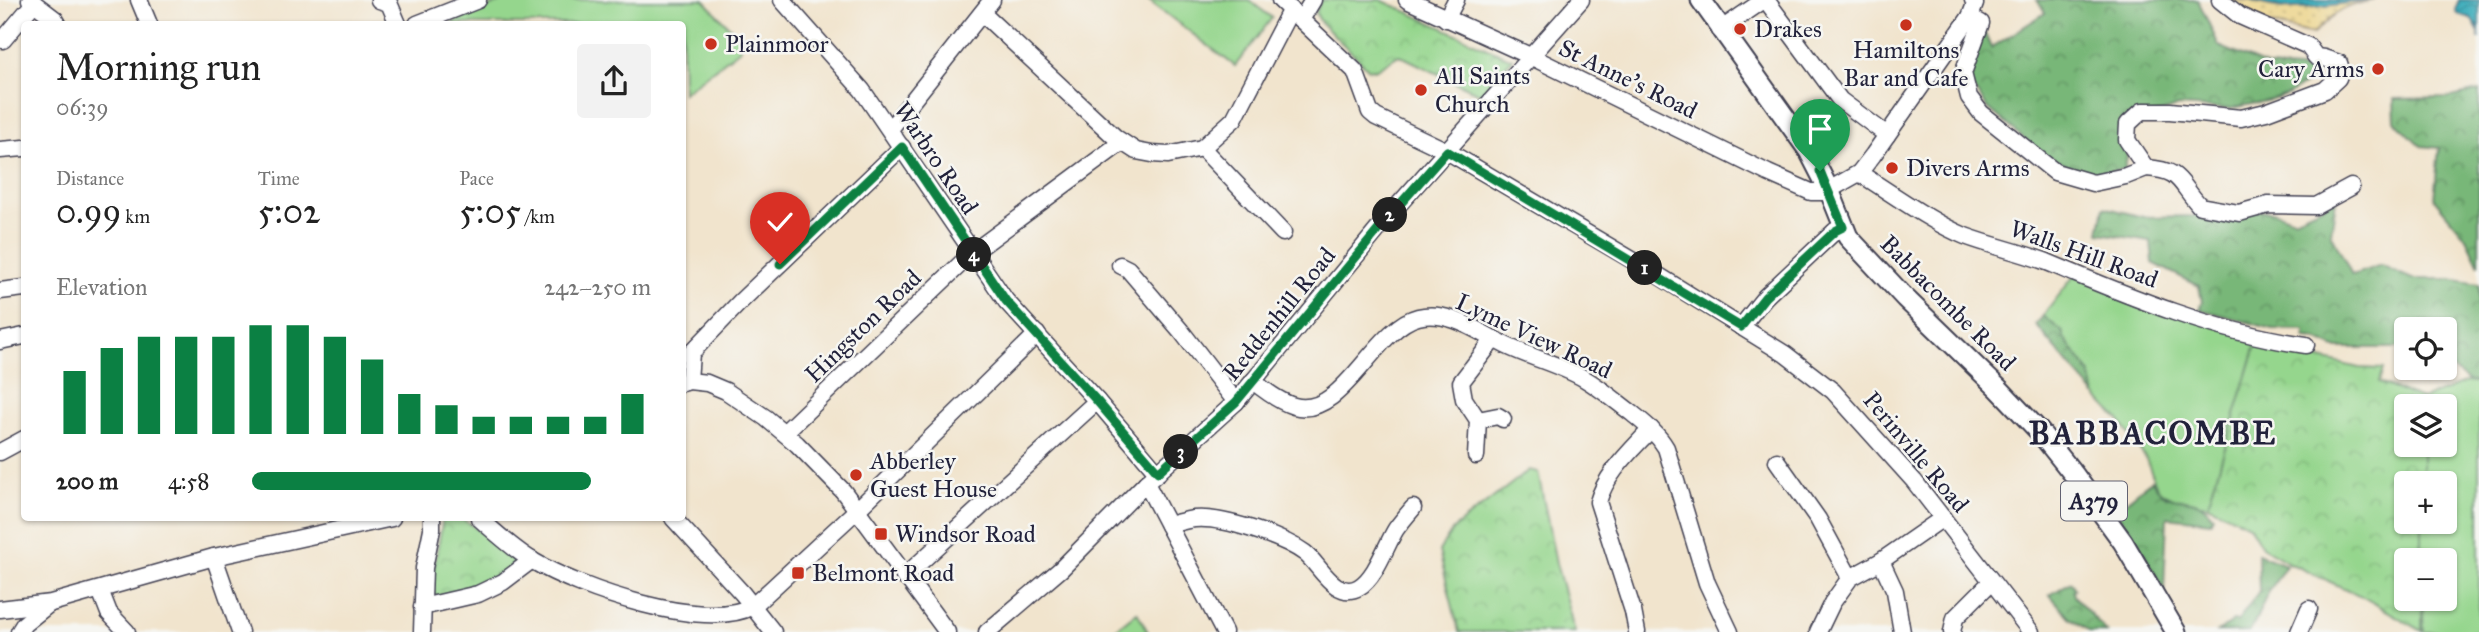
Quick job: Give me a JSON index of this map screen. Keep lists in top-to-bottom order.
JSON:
{
  "streets": {
    "main road": ["Babbacombe Road", "A379"],
    "street": [
      "St Anne's Road",
      "Warbro Road",
      "Walls Hill Road",
      "Reddenhill Road",
      "Hingston Road",
      "Lyme View Road",
      "Perinville Road"
    ]
  },
  "crossings": [
    ["St Anne's Road", "Babbacombe Road"],
    ["St Anne's Road", "Reddenhill Road"],
    ["Warbro Road", "Reddenhill Road"],
    ["Warbro Road", "Hingston Road"],
    ["Reddenhill Road", "Lyme View Road"],
    ["Reddenhill Road", "Perinville Road"]
  ],
  "districts": ["BABBACOMBE"],
  "places": {
    "other": [
      "Hamiltons Bar and Cafe",
      "Drakes",
      "Plainmoor",
      "Cary Arms",
      "All Saints Church",
      "Divers Arms",
      "Abberley Guest House"
    ],
    "transit": ["Windsor Road", "Belmont Road"]
  },
  "page": {
    "heading": ["Morning run", "06:39"],
    "stats": [
      ["Distance", "0.99 km"],
      ["Time", "5:02"],
      ["Pace", "5:05 /km"]
    ],
    "pins": [
      "2",
      "4",
      "1",
      "3"
    ],
    "chart": ["Elevation", "242–250 m"],
    "map_buttons": ["+", "−"],
    "list": [
      {
        "name": "200 m",
        "note": "4:58"
      }
    ]
  }
}
